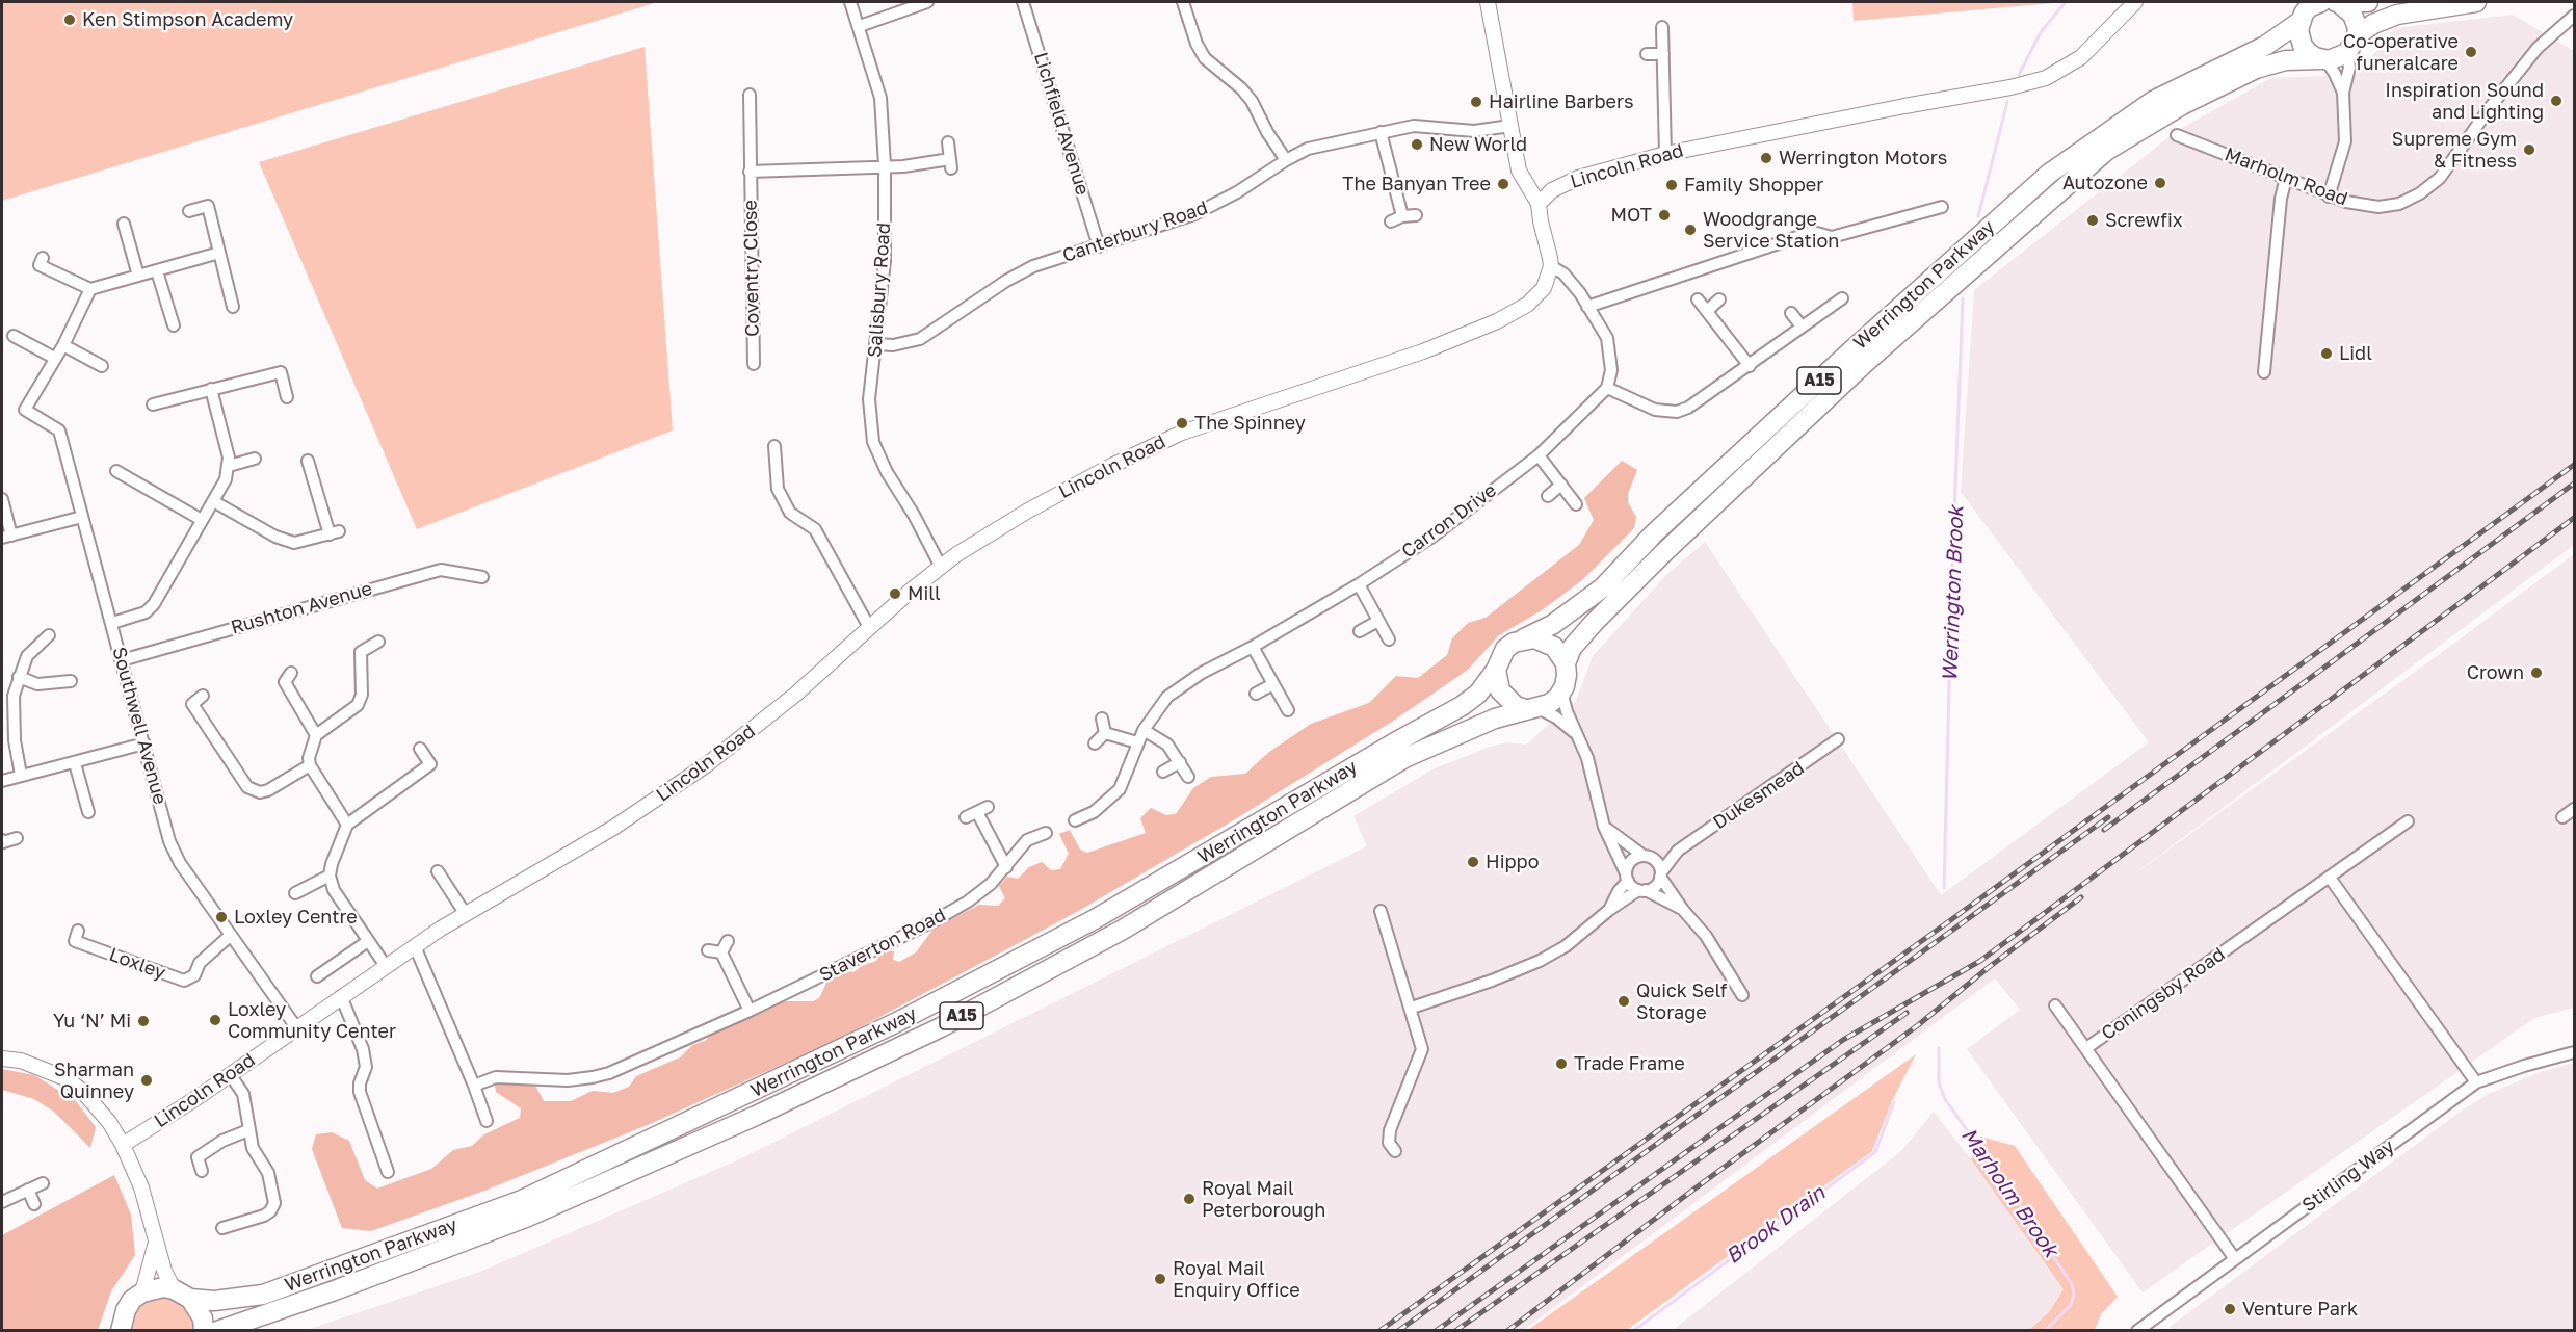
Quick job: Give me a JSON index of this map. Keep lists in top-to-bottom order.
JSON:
{
  "streets": {
    "highway": ["Werrington Parkway", "A15"],
    "street": [
      "Lichfield Avenue",
      "Lincoln Road",
      "Marholm Road",
      "Canterbury Road",
      "Coventry Close",
      "Salisbury Road",
      "Carron Drive",
      "Rushton Avenue",
      "Southwell Avenue",
      "Dukesmead",
      "Staverton Road",
      "Loxley",
      "Coningsby Road",
      "Stirling Way"
    ]
  },
  "crossings": [
    ["Lichfield Avenue", "Canterbury Road"],
    ["Lincoln Road", "Salisbury Road"],
    ["Lincoln Road", "Southwell Avenue"],
    ["Canterbury Road", "Salisbury Road"],
    ["Coventry Close", "Salisbury Road"],
    ["Werrington Parkway", "A15"],
    ["Rushton Avenue", "Southwell Avenue"],
    ["Southwell Avenue", "Loxley"],
    ["Coningsby Road", "Stirling Way"]
  ],
  "water": ["Werrington Brook", "Marholm Brook", "Brook Drain"],
  "places": [
    "Ken Stimpson Academy",
    "Co-operative funeralcare",
    "Inspiration Sound and Lighting",
    "Hairline Barbers",
    "New World",
    "Supreme Gym & Fitness",
    "Werrington Motors",
    "Autozone",
    "The Banyan Tree",
    "Family Shopper",
    "MOT",
    "Screwfix",
    "Woodgrange Service Station",
    "Lidl",
    "The Spinney",
    "Mill",
    "Crown",
    "Hippo",
    "Loxley Centre",
    "Quick Self Storage",
    "Loxley Community Center",
    "Yu ‘N’ Mi",
    "Trade Frame",
    "Sharman Quinney",
    "Royal Mail Peterborough",
    "Royal Mail Enquiry Office",
    "Venture Park"
  ]
}
